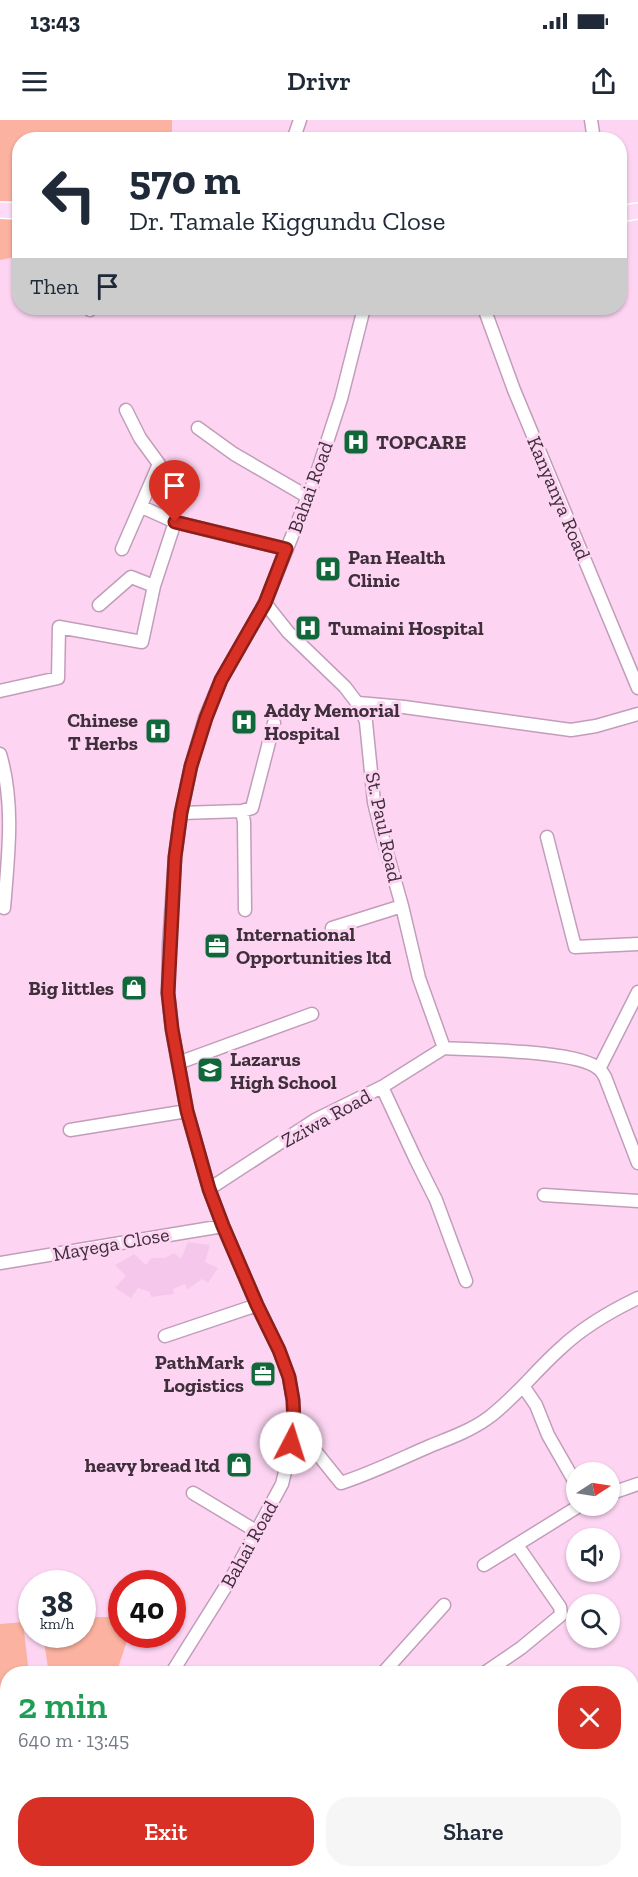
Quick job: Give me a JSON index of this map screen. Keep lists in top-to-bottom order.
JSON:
{
  "streets": {
    "street": [
      "Bahai Road",
      "Kanyanya Road",
      "St. Paul Road",
      "Zziwa Road",
      "Mayega Close"
    ]
  },
  "crossings": [
    ["Bahai Road", "St. Paul Road"],
    ["Bahai Road", "Zziwa Road"],
    ["Bahai Road", "Mayega Close"],
    ["St. Paul Road", "Zziwa Road"]
  ],
  "places": {
    "hospital": [
      "TOPCARE",
      "Pan Health Clinic",
      "Tumaini Hospital",
      "Addy Memorial Hospital",
      "Chinese T Herbs"
    ],
    "office": ["International Opportunities ltd", "PathMark Logistics"],
    "shop": ["Big littles", "heavy bread ltd"],
    "school or university": ["Lazarus High School"]
  },
  "north": "right",
  "page": {
    "status": "13:43",
    "header": "Drivr",
    "turn": ["570 m", "Dr. Tamale Kiggundu Close"],
    "then": "Then",
    "speed": "38 km/h",
    "limit": "40",
    "heading": ["2 min", "640 m · 13:45"],
    "buttons": ["Exit", "Share"]
  }
}
